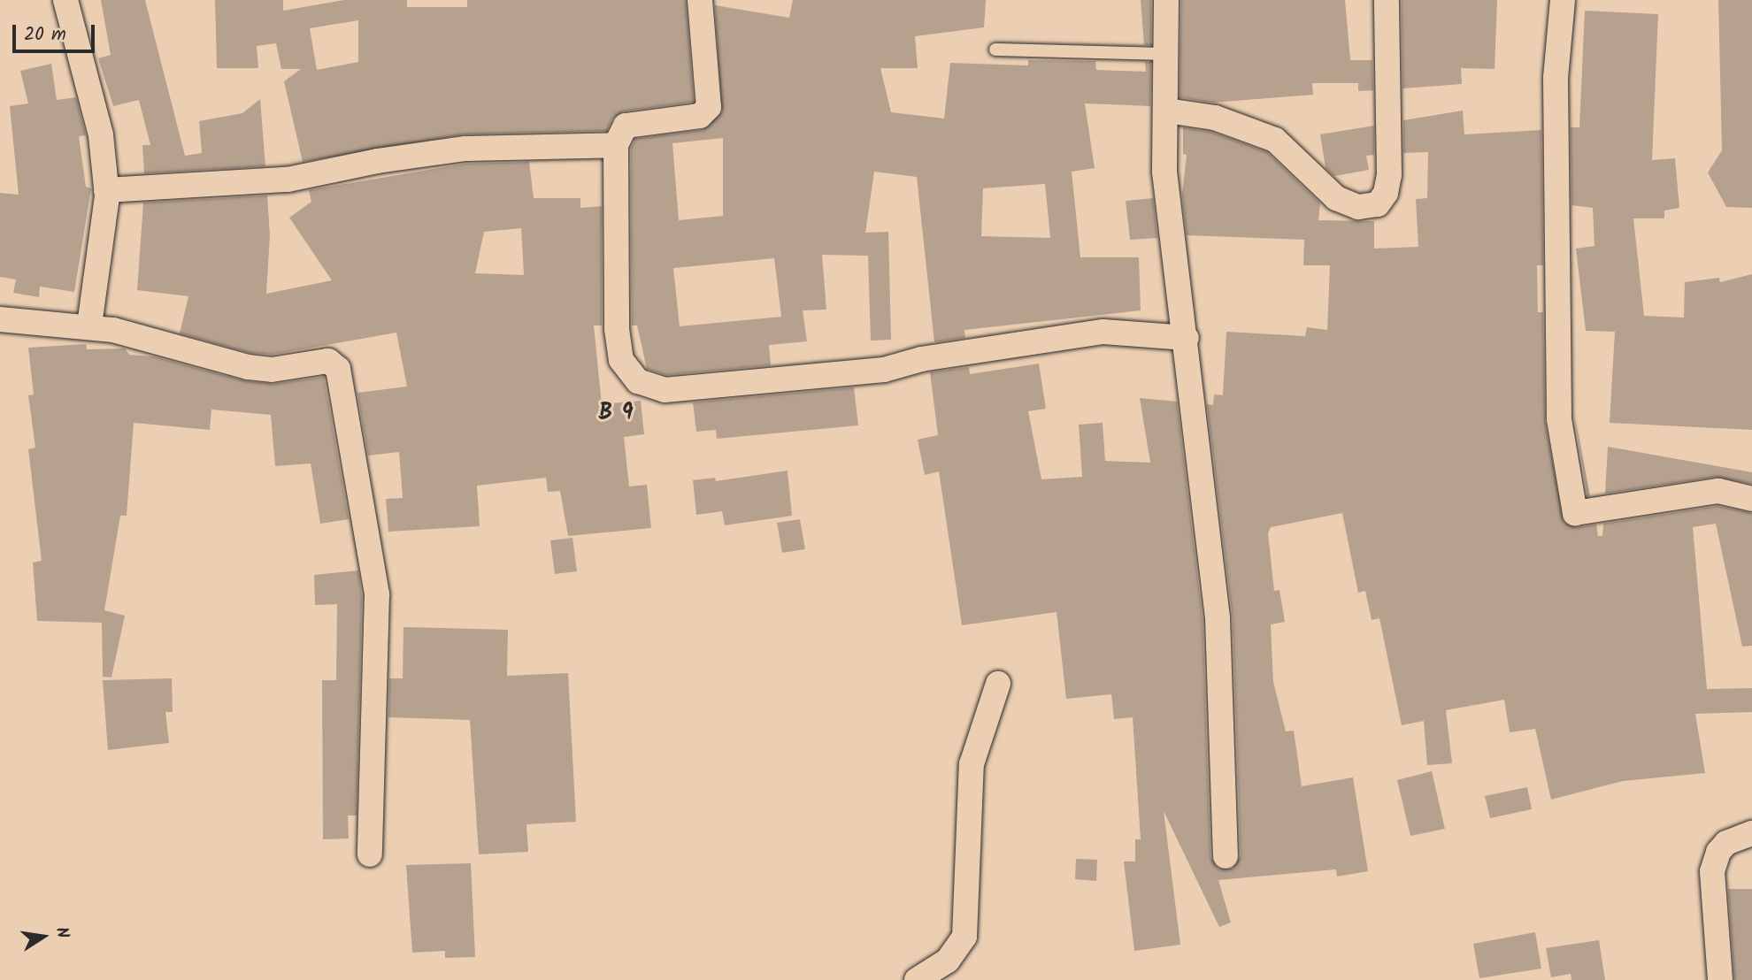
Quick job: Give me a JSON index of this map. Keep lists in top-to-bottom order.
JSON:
{
  "districts": ["B 9"],
  "scale_bar": "20 m",
  "north": "right"
}
